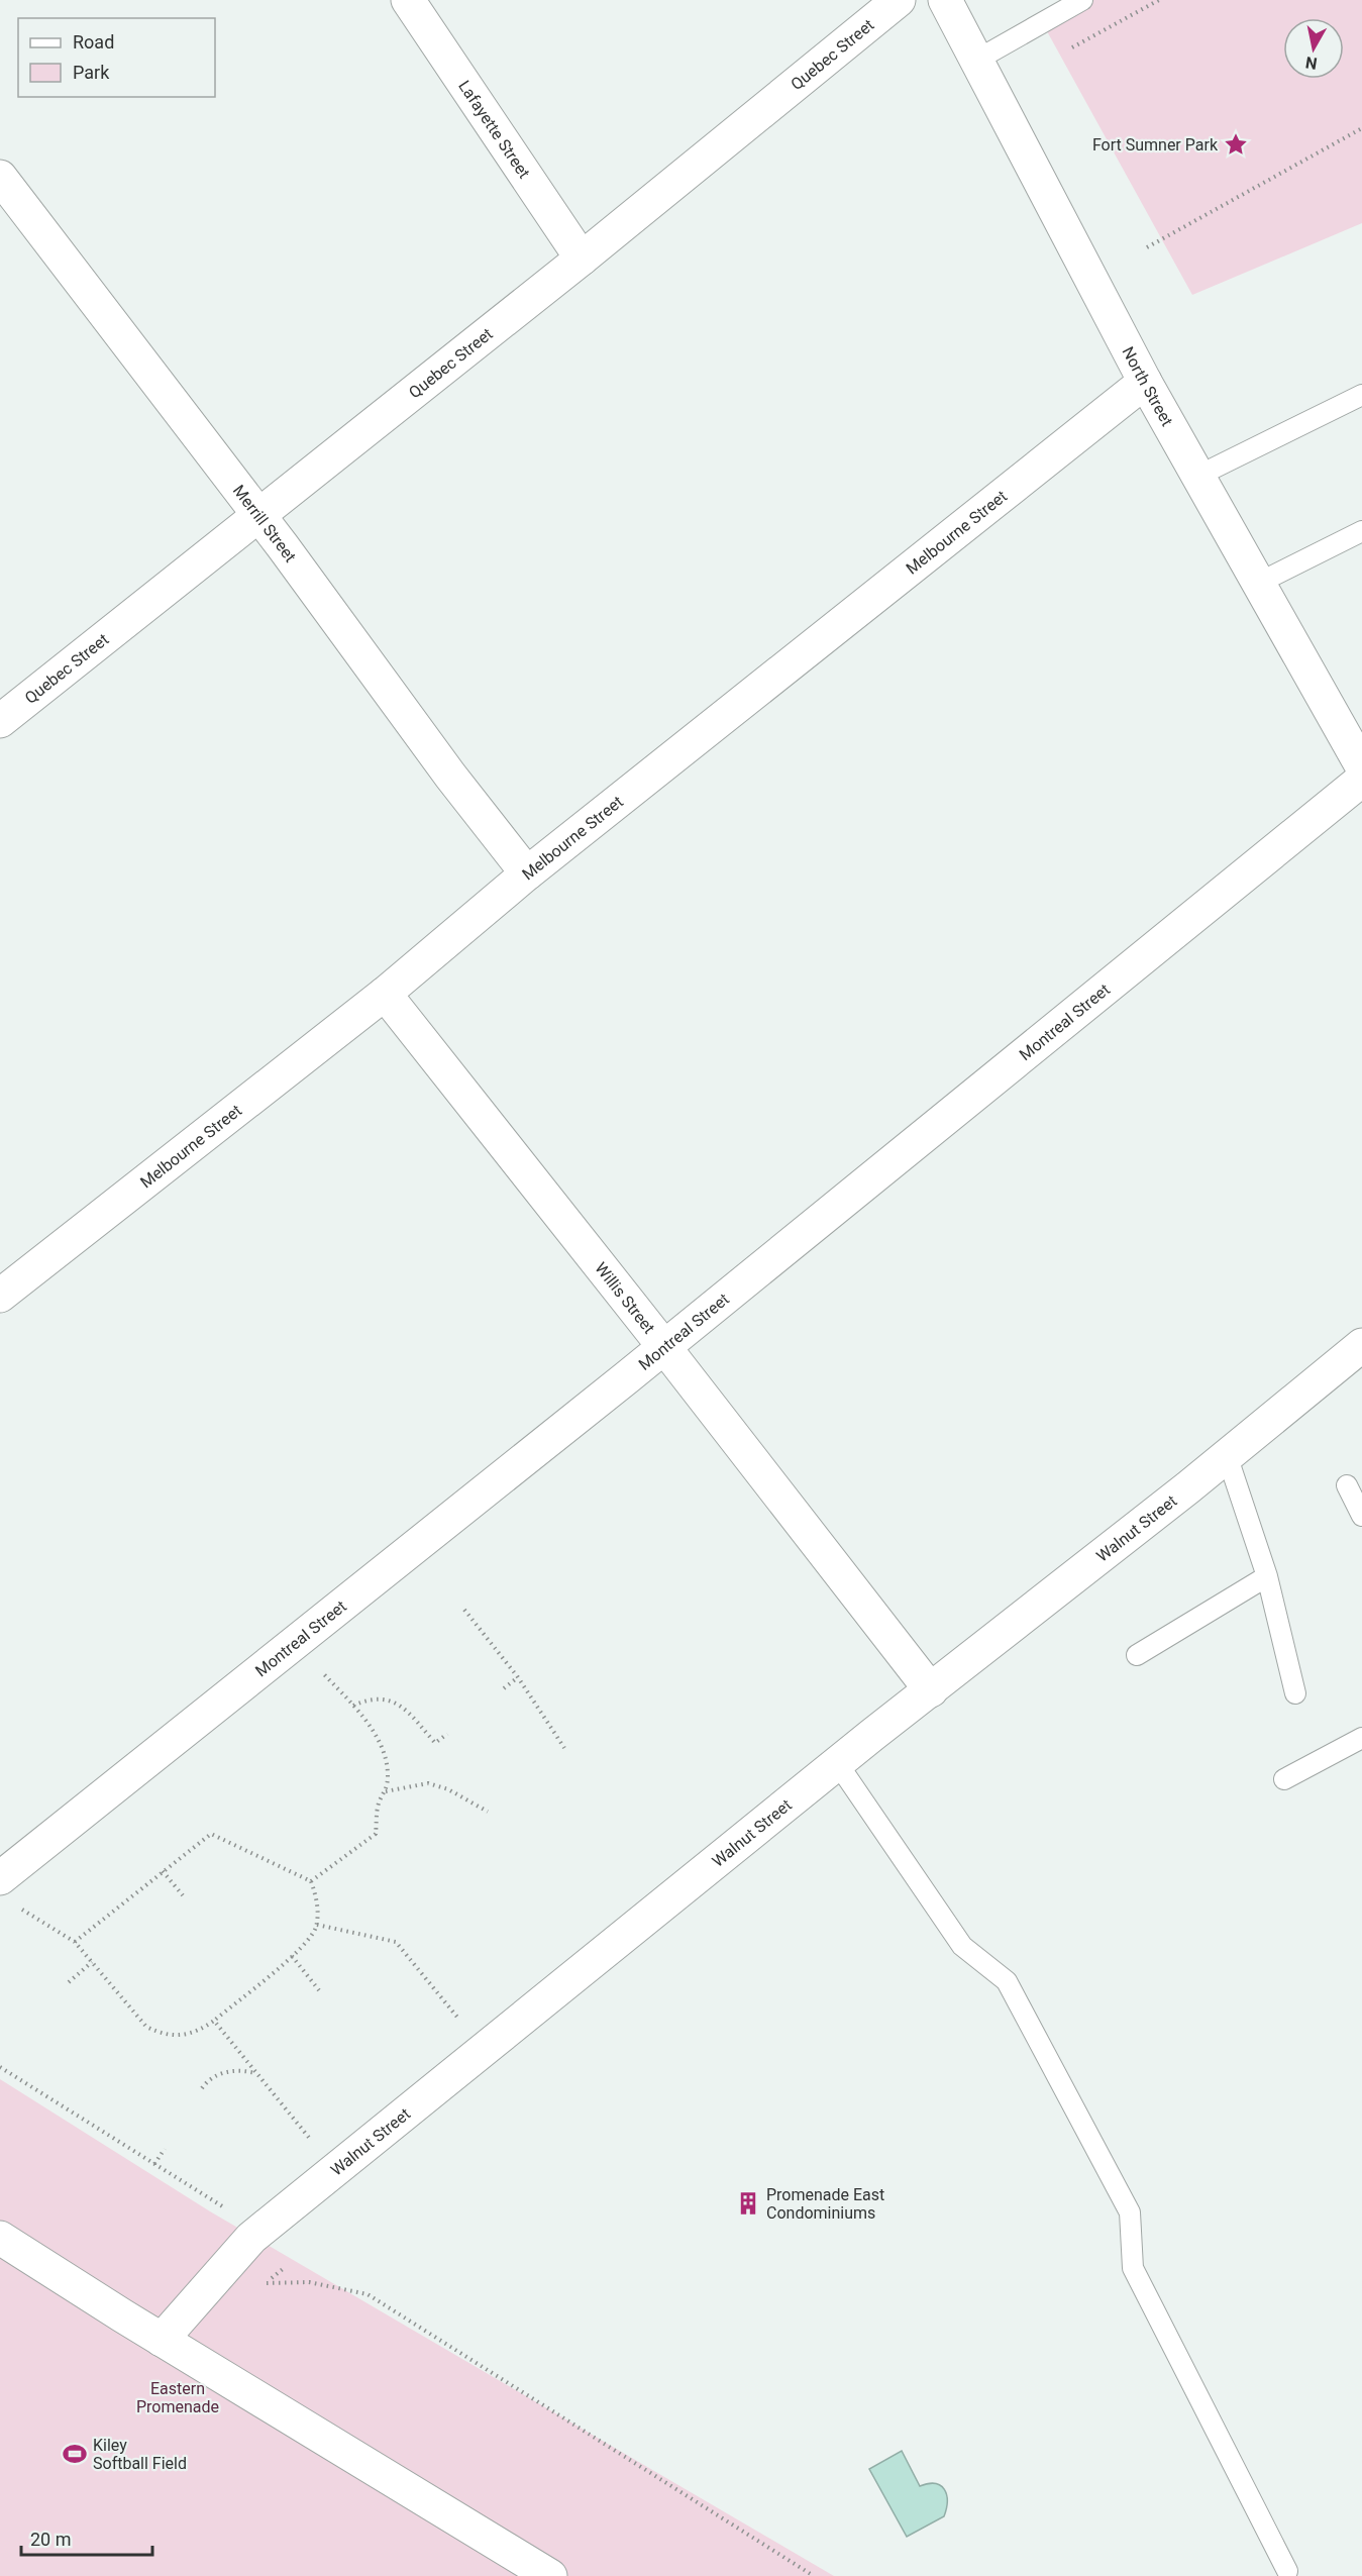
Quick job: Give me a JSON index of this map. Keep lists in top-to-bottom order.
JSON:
{
  "streets": {
    "street": [
      "Quebec Street",
      "Lafayette Street",
      "North Street",
      "Merrill Street",
      "Melbourne Street",
      "Montreal Street",
      "Willis Street",
      "Walnut Street"
    ]
  },
  "crossings": [
    ["Quebec Street", "Lafayette Street"],
    ["Quebec Street", "Merrill Street"],
    ["North Street", "Melbourne Street"],
    ["Merrill Street", "Melbourne Street"],
    ["Melbourne Street", "Willis Street"],
    ["Montreal Street", "Willis Street"],
    ["Willis Street", "Walnut Street"]
  ],
  "parks": ["Eastern Promenade"],
  "places": {
    "place": ["Fort Sumner Park"],
    "building": ["Promenade East Condominiums"],
    "sports": ["Kiley Softball Field"]
  },
  "legend": ["Road", "Park"],
  "scale_bar": "20 m",
  "north": "bottom"
}
